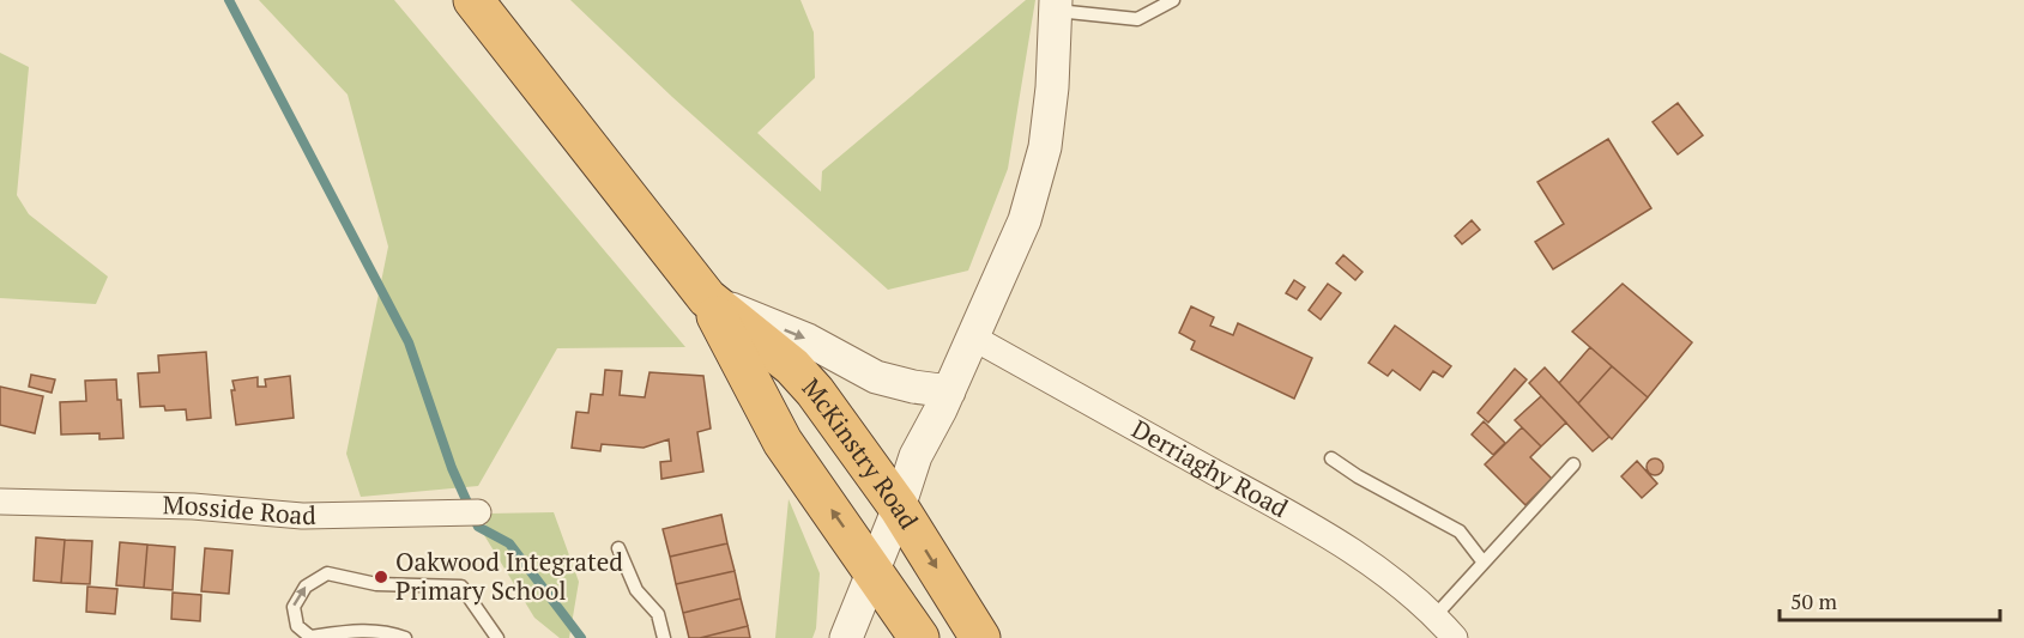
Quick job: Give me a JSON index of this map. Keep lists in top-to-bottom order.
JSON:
{
  "streets": {
    "highway": ["McKinstry Road"],
    "street": ["Derriaghy Road", "Mosside Road"]
  },
  "places": ["Oakwood Integrated Primary School"],
  "scale_bar": "50 m"
}
